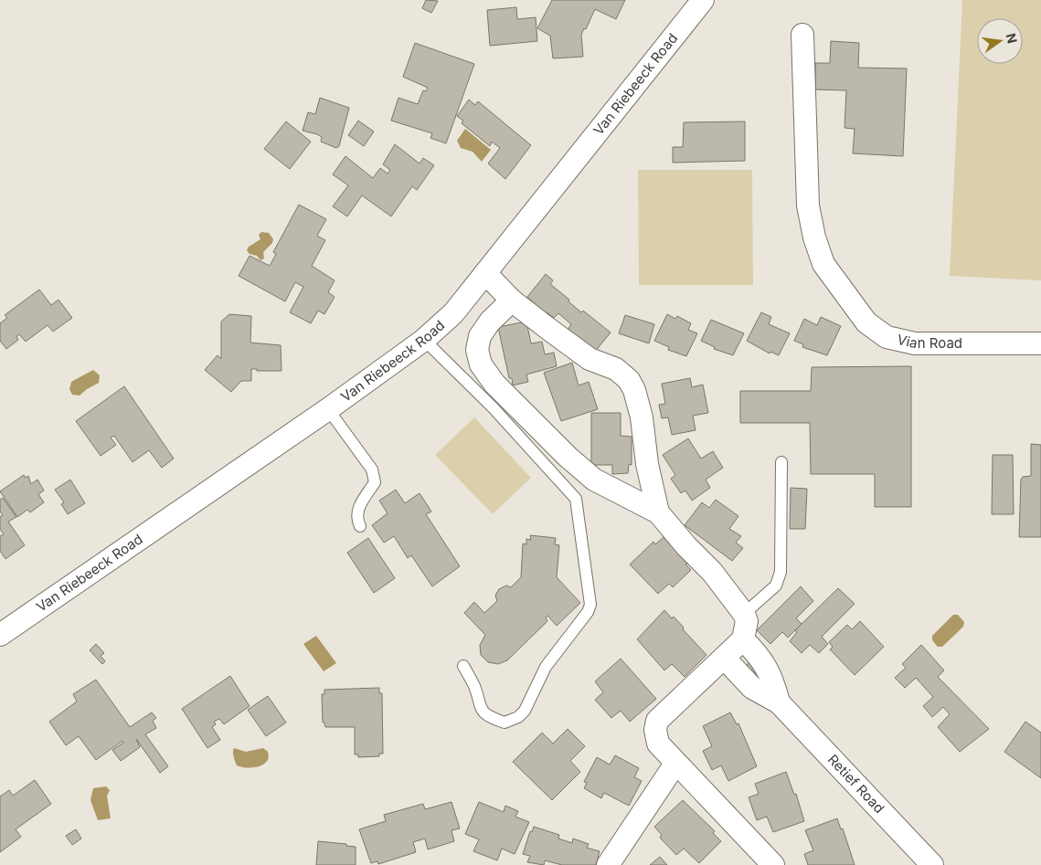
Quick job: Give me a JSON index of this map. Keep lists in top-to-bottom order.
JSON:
{
  "streets": {
    "street": ["Van Riebeeck Road", "Vian Road", "Retief Road"]
  },
  "north": "right"
}
